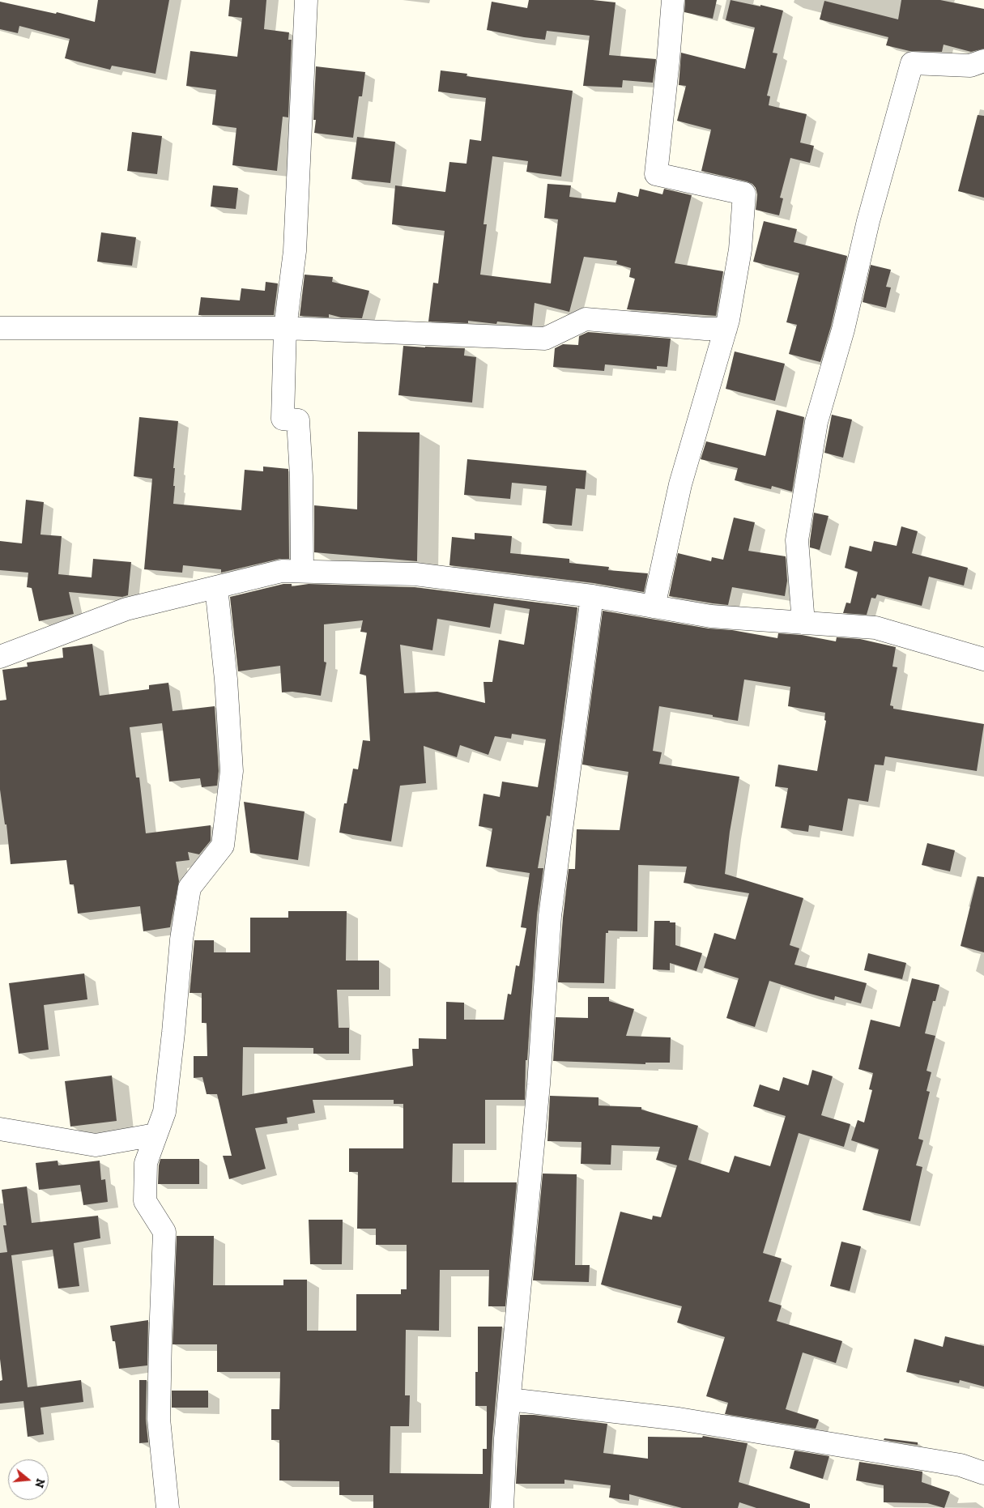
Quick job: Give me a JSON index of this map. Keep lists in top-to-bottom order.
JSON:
{
  "north": "right"
}
